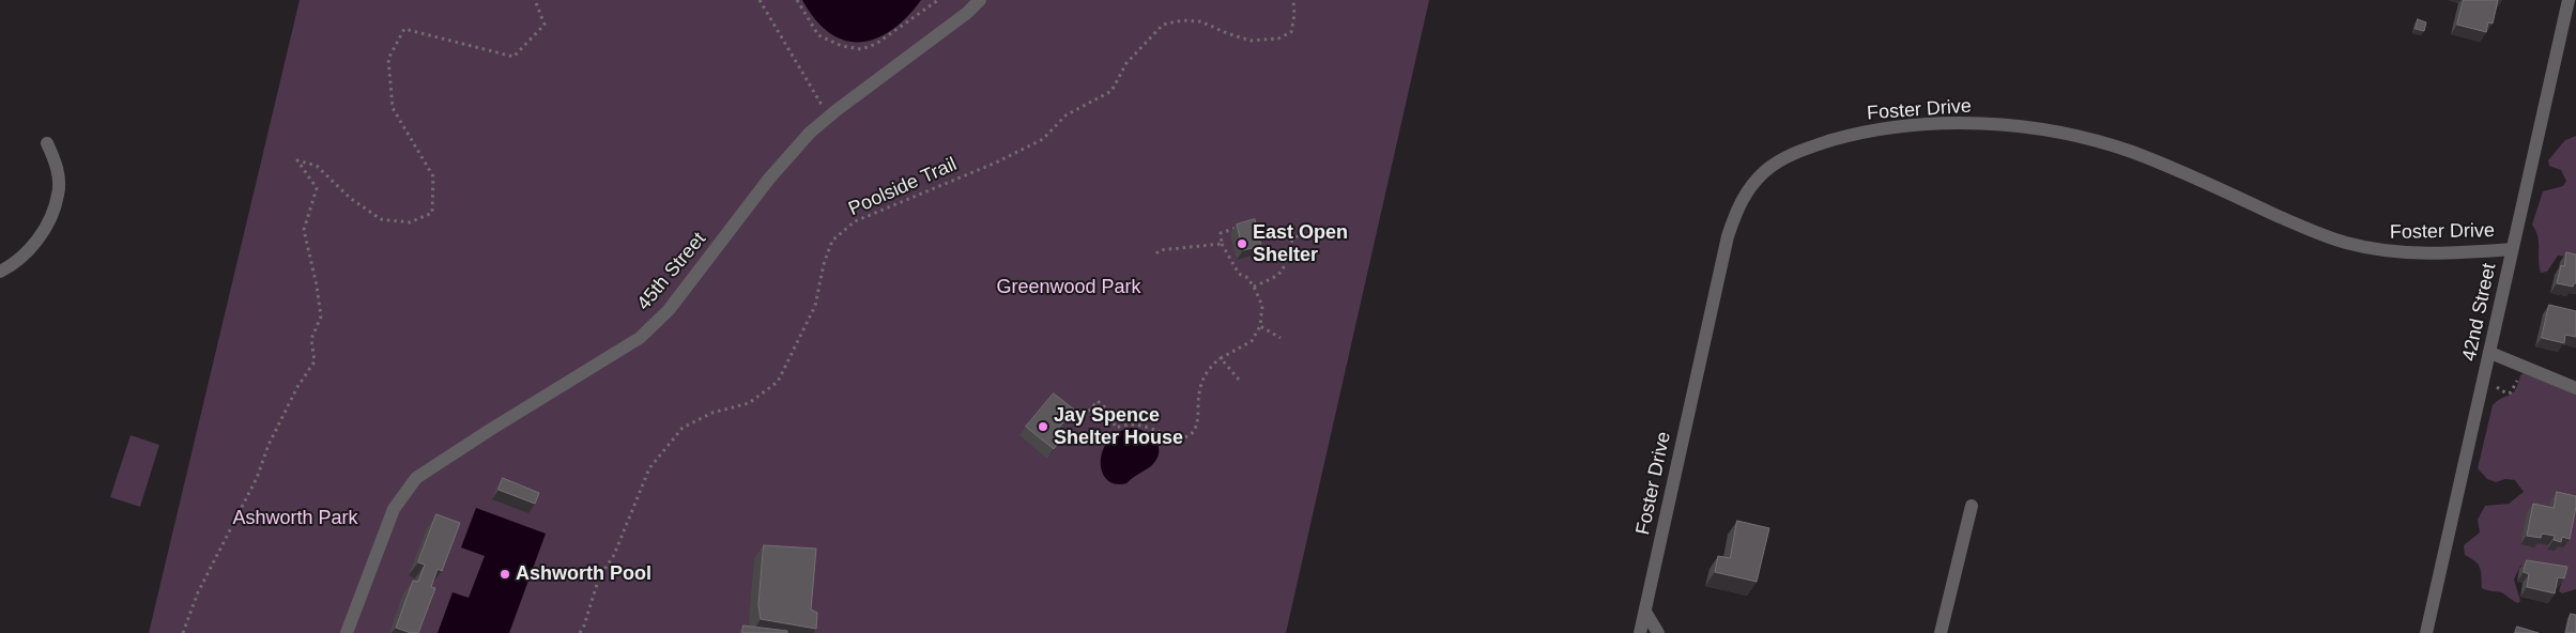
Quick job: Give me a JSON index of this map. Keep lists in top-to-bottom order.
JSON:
{
  "streets": {
    "street": ["Foster Drive", "45th Street", "42nd Street"],
    "path": ["Poolside Trail"]
  },
  "crossings": [
    ["Foster Drive", "42nd Street"]
  ],
  "parks": ["Greenwood Park", "Ashworth Park"],
  "places": ["East Open Shelter", "Jay Spence Shelter House", "Ashworth Pool"]
}
